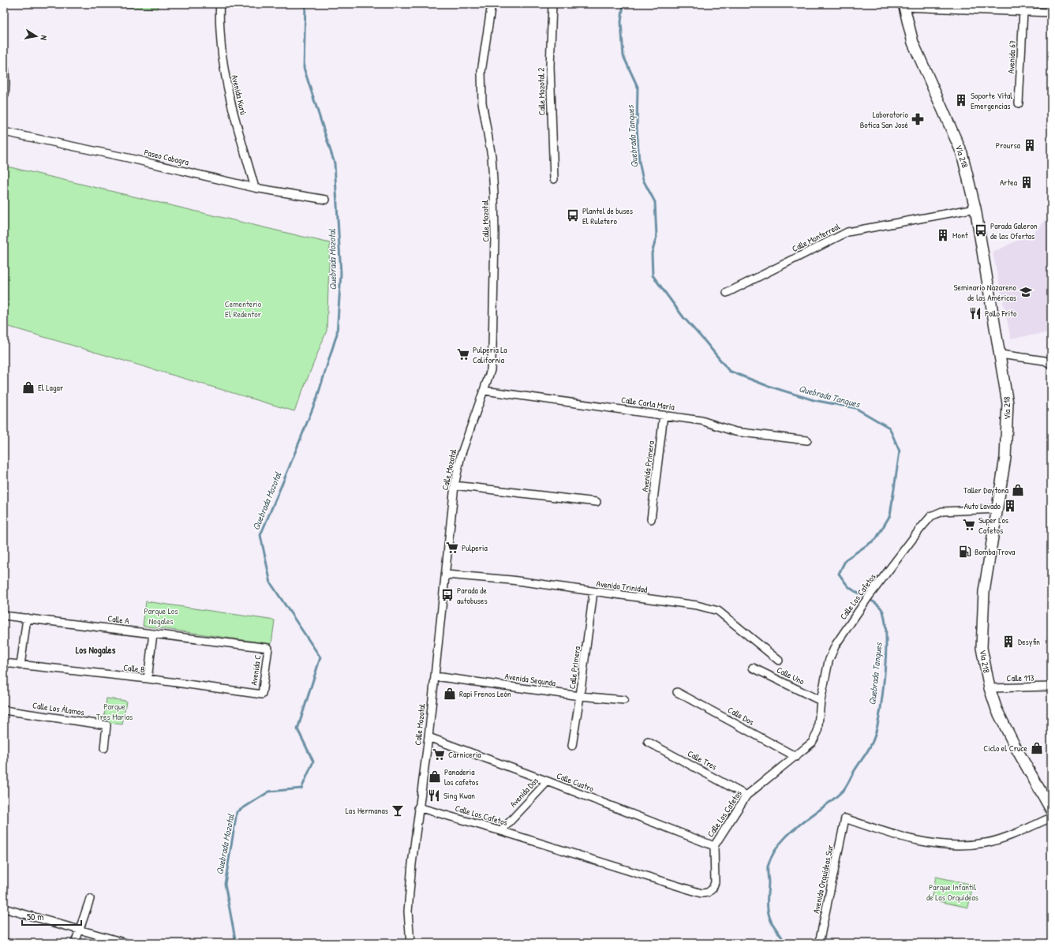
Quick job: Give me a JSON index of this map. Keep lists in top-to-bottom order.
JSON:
{
  "streets": {
    "main road": ["Vía 218"],
    "street": [
      "Avenida 67",
      "Calle Mozotal 2",
      "Avenida Kurú",
      "Paseo Cabagra",
      "Calle Mozotal",
      "Calle Monterreal",
      "Calle Carla María",
      "Avenida Primera",
      "Avenida Trinidad",
      "Calle Los Cafetos",
      "Calle A",
      "Calle Primera",
      "Calle B",
      "Avenida C",
      "Calle Uno",
      "Calle 113",
      "Avenida Segunda",
      "Calle Los Álamos",
      "Calle Dos",
      "Calle Tres",
      "Calle Cuatro",
      "Avenida Dos",
      "Avenida Orquídeas Sur"
    ]
  },
  "crossings": [
    ["Avenida Kurú", "Paseo Cabagra"],
    ["Vía 218", "Calle Monterreal"],
    ["Vía 218", "Calle Los Cafetos"],
    ["Vía 218", "Calle 113"],
    ["Calle Mozotal", "Calle Carla María"],
    ["Calle Mozotal", "Avenida Trinidad"],
    ["Calle Mozotal", "Calle Los Cafetos"],
    ["Calle Mozotal", "Avenida Segunda"],
    ["Calle Mozotal", "Calle Cuatro"],
    ["Calle Carla María", "Avenida Primera"],
    ["Avenida Trinidad", "Calle Primera"],
    ["Calle Los Cafetos", "Calle Uno"],
    ["Calle Los Cafetos", "Calle Dos"],
    ["Calle Los Cafetos", "Calle Tres"],
    ["Calle Los Cafetos", "Calle Cuatro"],
    ["Calle Los Cafetos", "Avenida Dos"],
    ["Calle A", "Avenida C"],
    ["Calle Primera", "Avenida Segunda"],
    ["Calle B", "Avenida C"],
    ["Calle Cuatro", "Avenida Dos"]
  ],
  "districts": ["Los Nogales"],
  "water": ["Quebrada Tanques", "Quebrada Mozotal"],
  "parks": [
    "Cementerio El Redentor",
    "Parque Los Nogales",
    "Parque Tres Marías",
    "Parque Infantil de Las Orquídeas"
  ],
  "places": {
    "building": [
      "Soporte Vital Emergencias",
      "Proursa",
      "Artea",
      "Mont",
      "Auto Lavado",
      "Desyfin"
    ],
    "pharmacy": ["Laboratorio Botica San José"],
    "bus stop": ["Plantel de buses El Ruletero", "Parada Galeron de las Ofertas", "Parada de autobuses"],
    "school or university": ["Seminario Nazareno de las Américas"],
    "restaurant": ["Pollo Frito", "Sing Kwan"],
    "supermarket": [
      "Pulperia La California",
      "Super Los Cafetos",
      "Pulperia",
      "Carniceria"
    ],
    "shop": [
      "El Lagar",
      "Taller Daytona",
      "Rapi Frenos León",
      "Ciclo el Cruce",
      "Panaderia los cafetos"
    ],
    "fuel station": ["Bomba Trova"],
    "bar": ["Las Hermanas"]
  },
  "scale_bar": "50 m",
  "north": "right"
}
